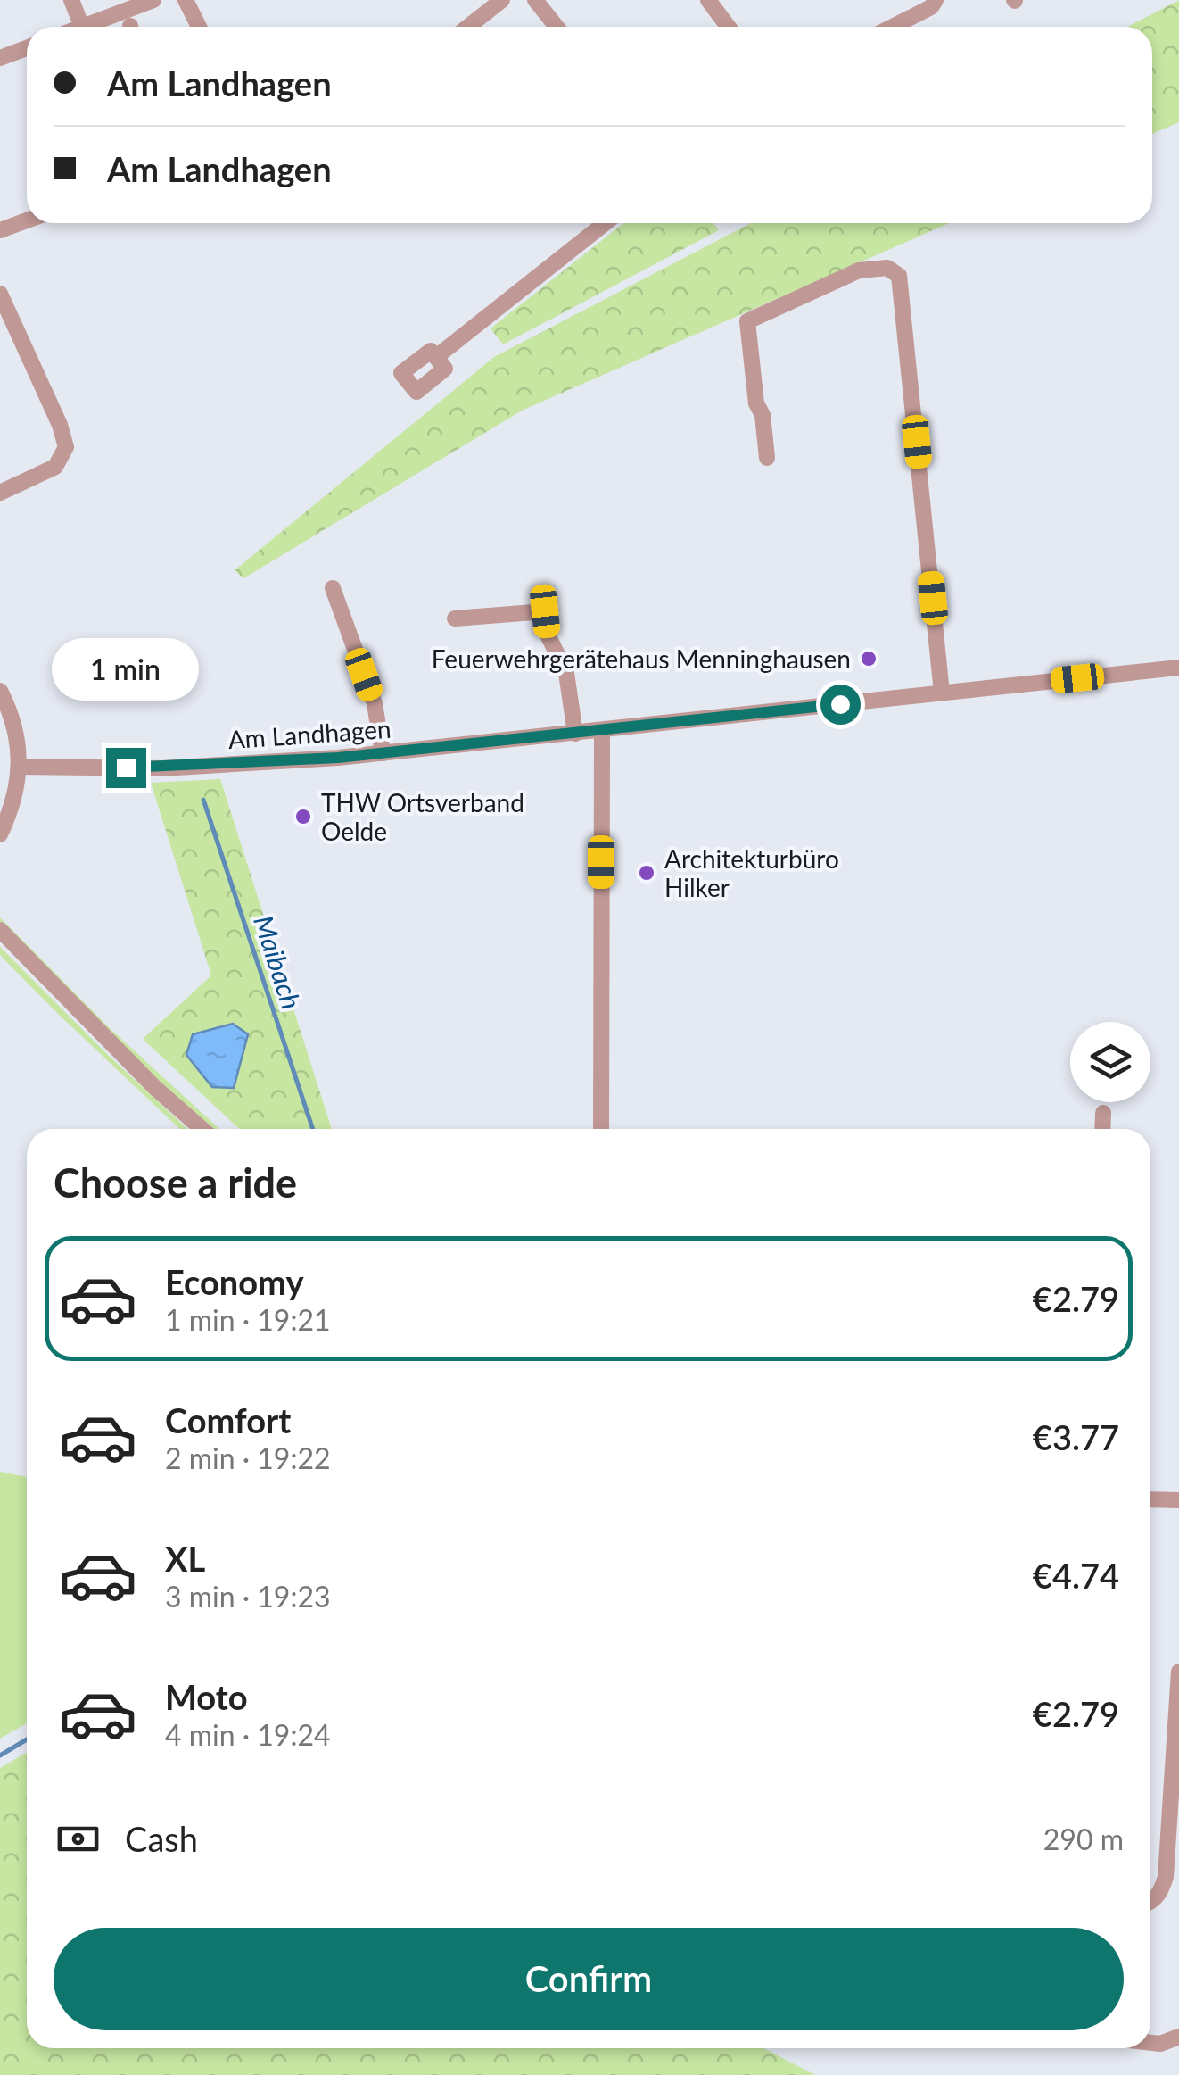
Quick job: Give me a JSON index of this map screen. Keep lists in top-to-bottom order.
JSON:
{
  "streets": {
    "street": ["Am Landhagen"]
  },
  "water": ["Maibach"],
  "places": ["Feuerwehrgerätehaus Menninghausen", "THW Ortsverband Oelde", "Architekturbüro Hilker"],
  "page": {
    "banner": ["Am Landhagen", "Am Landhagen"],
    "bubble": "1 min",
    "heading": "Choose a ride",
    "list": [
      {
        "name": "Economy",
        "note": "1 min · 19:21",
        "value": "€2.79"
      },
      {
        "name": "Comfort",
        "note": "2 min · 19:22",
        "value": "€3.77"
      },
      {
        "name": "XL",
        "note": "3 min · 19:23",
        "value": "€4.74"
      },
      {
        "name": "Moto",
        "note": "4 min · 19:24",
        "value": "€2.79"
      }
    ],
    "pay": ["Cash", "290 m"],
    "buttons": "Confirm"
  }
}
